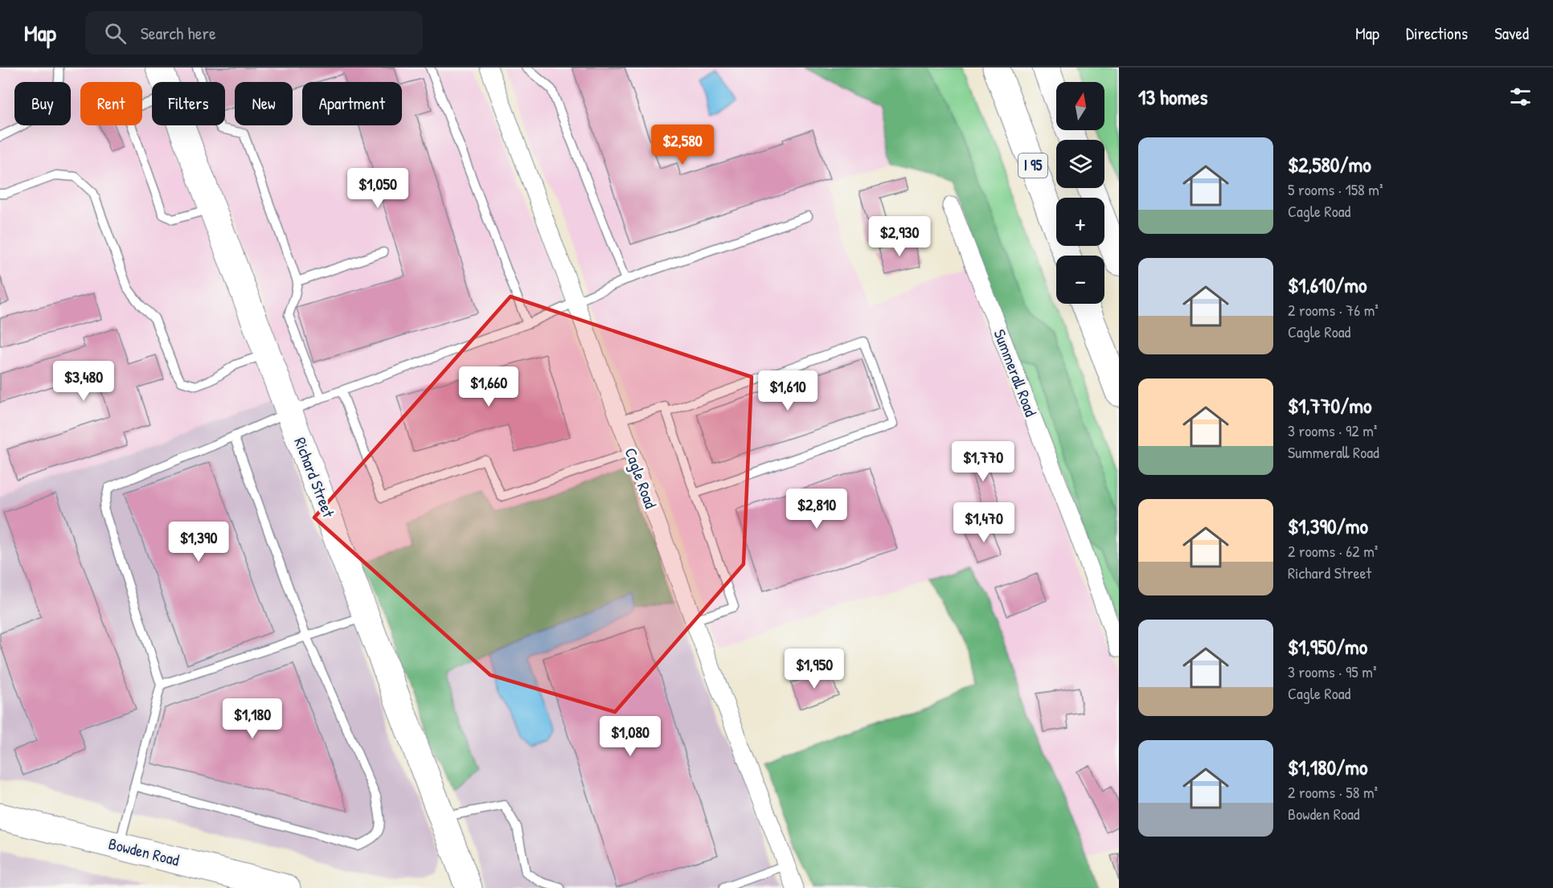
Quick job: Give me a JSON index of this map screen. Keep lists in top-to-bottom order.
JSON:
{
  "streets": {
    "main road": ["I 95", "Richard Street", "Bowden Road"],
    "street": ["Summerall Road", "Cagle Road"]
  },
  "north": "top",
  "page": {
    "header": "Map",
    "search": "Search here",
    "nav": ["Map", "Directions", "Saved"],
    "heading": "13 homes",
    "map_buttons": ["+", "−"],
    "chip": [
      "Buy",
      "Rent",
      "Filters",
      "New",
      "Apartment"
    ],
    "price": [
      "$2,580",
      "$1,050",
      "$2,930",
      "$3,480",
      "$1,660",
      "$1,610",
      "$1,770",
      "$2,810",
      "$1,470",
      "$1,390",
      "$1,950",
      "$1,180",
      "$1,080"
    ],
    "list": [
      {
        "name": "$2,580/mo",
        "note": "5 rooms · 158 m² · Cagle Road"
      },
      {
        "name": "$1,610/mo",
        "note": "2 rooms · 76 m² · Cagle Road"
      },
      {
        "name": "$1,770/mo",
        "note": "3 rooms · 92 m² · Summerall Road"
      },
      {
        "name": "$1,390/mo",
        "note": "2 rooms · 62 m² · Richard Street"
      },
      {
        "name": "$1,950/mo",
        "note": "3 rooms · 95 m² · Cagle Road"
      },
      {
        "name": "$1,180/mo",
        "note": "2 rooms · 58 m² · Bowden Road"
      }
    ]
  }
}
